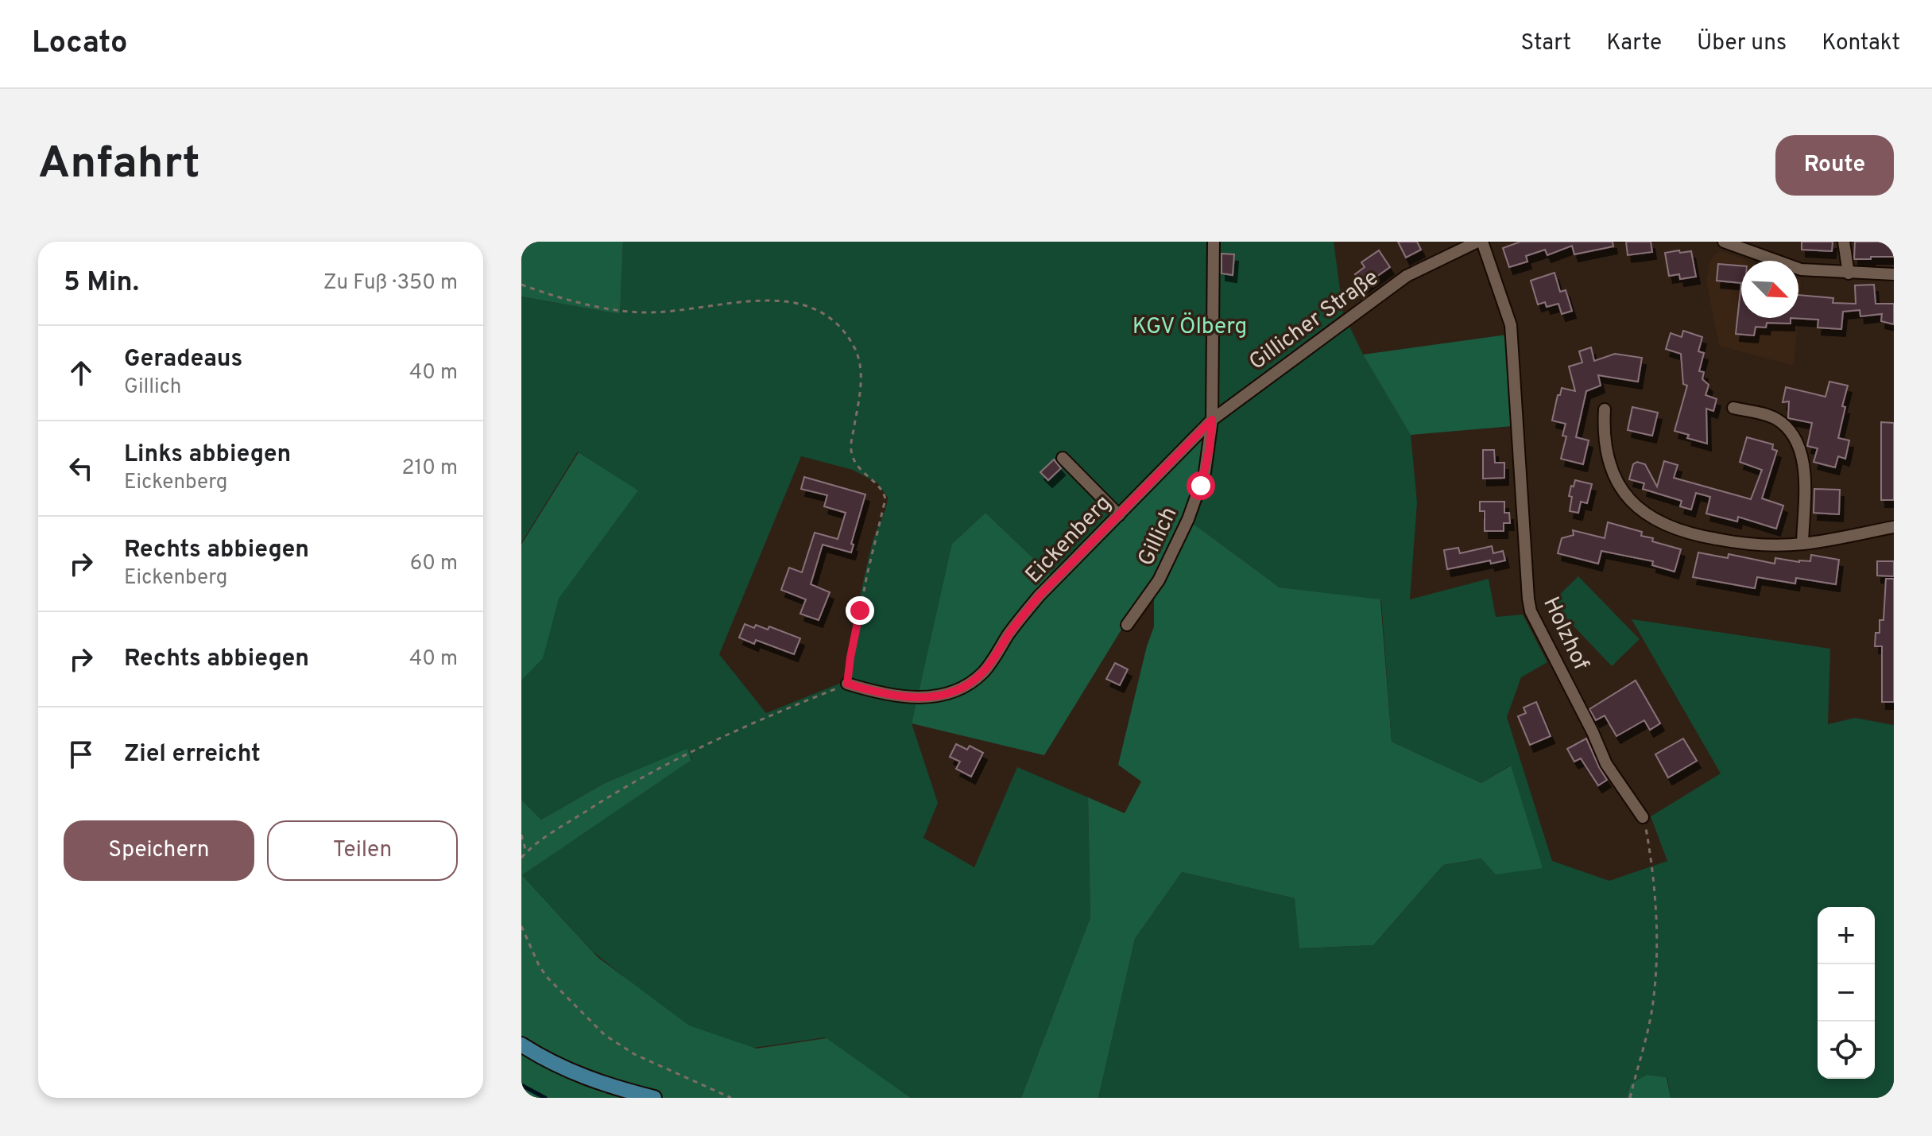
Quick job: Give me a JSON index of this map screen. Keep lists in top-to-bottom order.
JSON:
{
  "streets": {
    "street": [
      "Gillicher Straße",
      "Gillich",
      "Eickenberg",
      "Holzhof"
    ]
  },
  "crossings": [
    ["Gillicher Straße", "Gillich"],
    ["Gillicher Straße", "Eickenberg"],
    ["Gillich", "Eickenberg"]
  ],
  "parks": ["KGV Ölberg"],
  "north": "bottom right",
  "page": {
    "header": "Locato",
    "nav": [
      "Start",
      "Karte",
      "Über uns",
      "Kontakt"
    ],
    "buttons": [
      "Route",
      ["Speichern", "Teilen"]
    ],
    "title": "Anfahrt",
    "heading": ["5 Min.", "Zu Fuß · 350 m"],
    "list": [
      ["Geradeaus", "Gillich", "40 m"],
      ["Links abbiegen", "Eickenberg", "210 m"],
      ["Rechts abbiegen", "Eickenberg", "60 m"],
      ["Rechts abbiegen", "40 m"],
      "Ziel erreicht"
    ],
    "map_buttons": ["+", "−"]
  }
}
